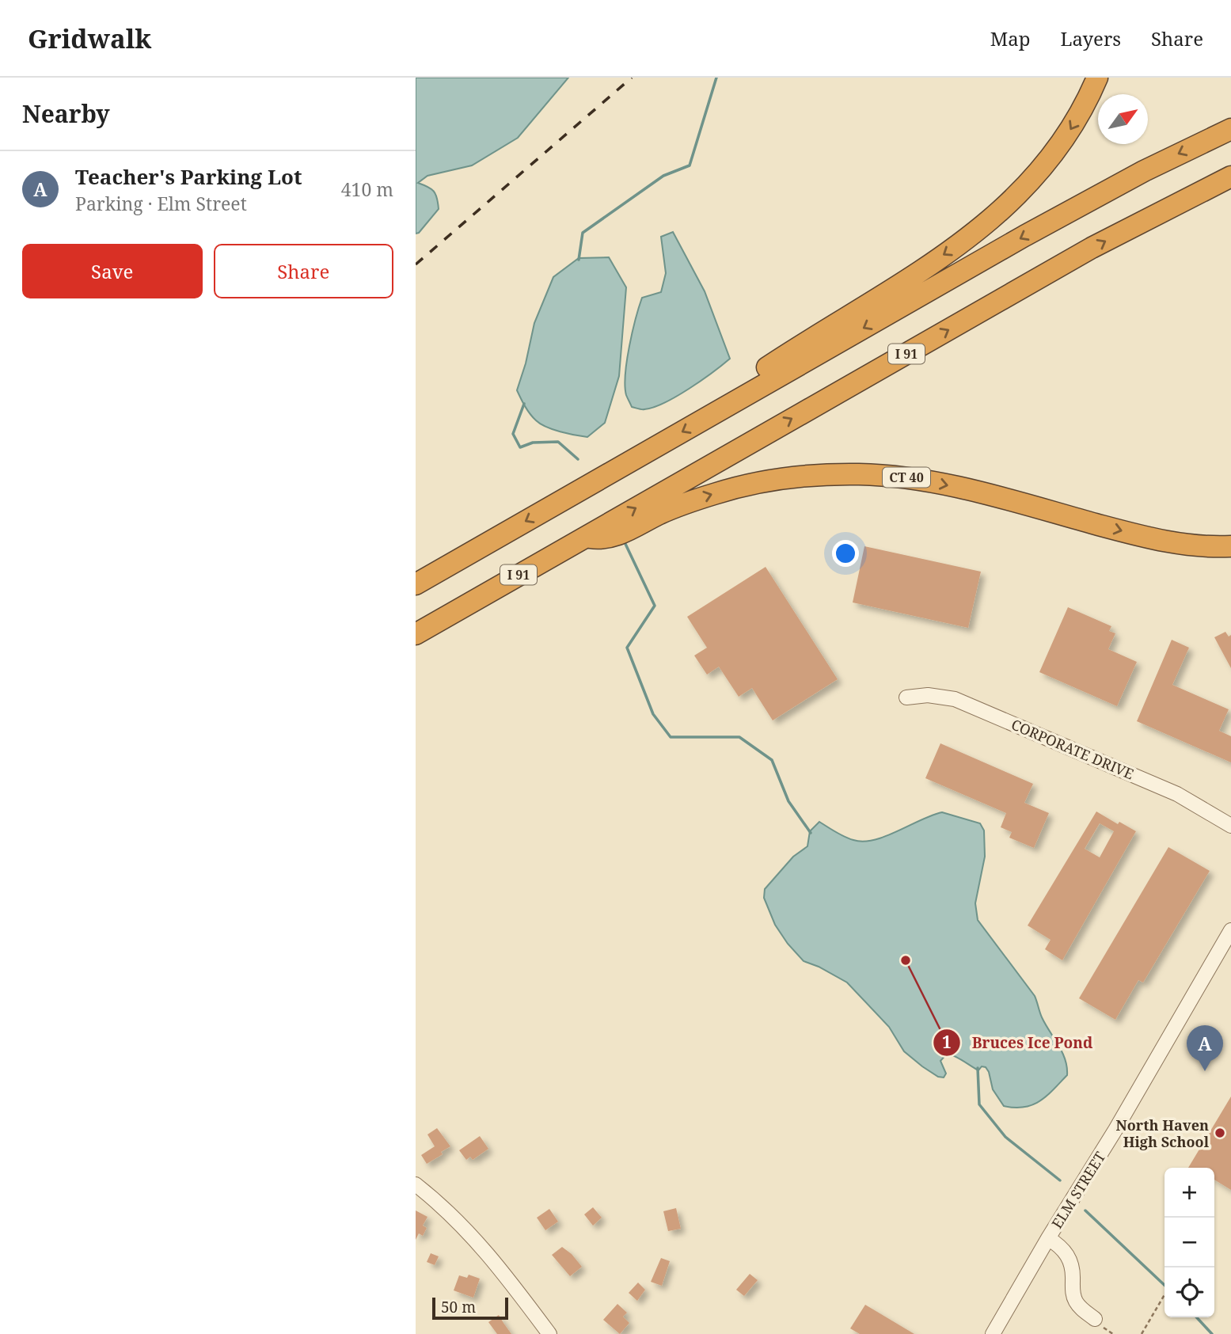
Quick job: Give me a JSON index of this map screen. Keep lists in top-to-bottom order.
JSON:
{
  "streets": {
    "highway": ["I 91", "CT 40"],
    "street": ["CORPORATE DRIVE", "ELM STREET"]
  },
  "crossings": [
    ["I 91", "CT 40"]
  ],
  "places": ["Bruces Ice Pond", "North Haven High School"],
  "scale_bar": "50 m",
  "north": "top right",
  "page": {
    "header": "Gridwalk",
    "nav": ["Map", "Layers", "Share"],
    "heading": "Nearby",
    "list": [
      {
        "mark": "A",
        "name": "Teacher's Parking Lot",
        "note": "Parking · Elm Street",
        "value": "410 m"
      }
    ],
    "buttons": ["Save", "Share"],
    "pins": "A",
    "map_buttons": ["+", "−"],
    "scale": "50 m"
  }
}
